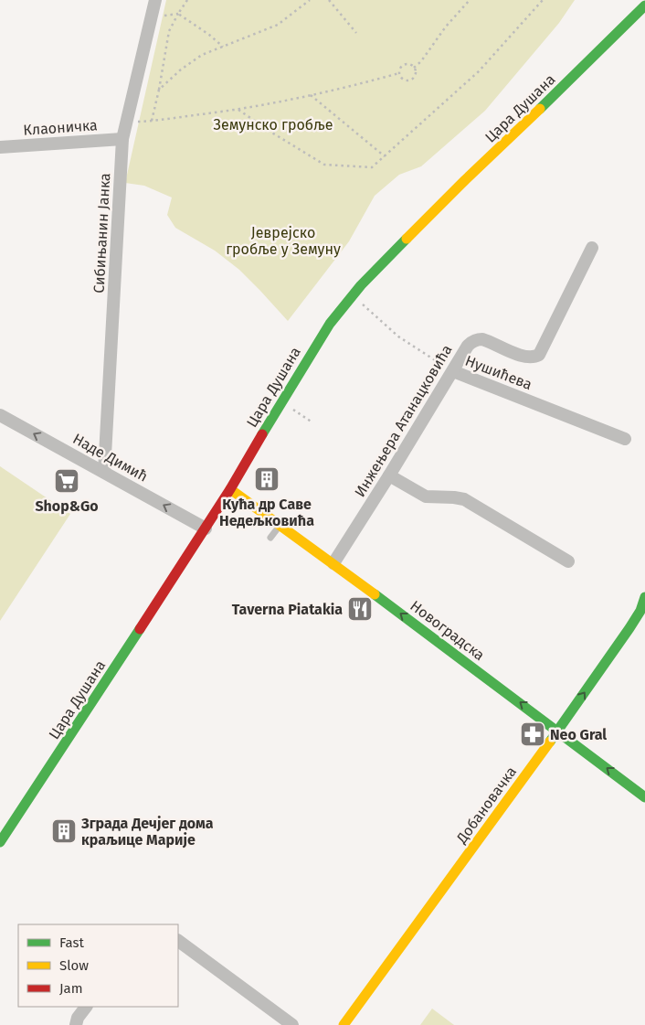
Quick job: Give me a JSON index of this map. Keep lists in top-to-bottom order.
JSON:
{
  "streets": {
    "main road": ["Цара Душана", "Новоградска", "Добановачка"],
    "street": [
      "Клаоничка",
      "Сибињанин Јанка",
      "Нушићева",
      "Инжењера Атанацковића",
      "Наде Димић"
    ]
  },
  "crossings": [
    ["Цара Душана", "Нушићева"],
    ["Цара Душана", "Наде Димић"],
    ["Цара Душана", "Новоградска"],
    ["Клаоничка", "Сибињанин Јанка"],
    ["Сибињанин Јанка", "Наде Димић"],
    ["Нушићева", "Инжењера Атанацковића"],
    ["Инжењера Атанацковића", "Новоградска"],
    ["Новоградска", "Добановачка"]
  ],
  "one_way": ["Наде Димић", "Новоградска"],
  "parks": ["Земунско гробље", "Јеврејско гробље у Земуну"],
  "places": {
    "building": ["Кућа др Саве Недељковића", "Зграда Дечјег дома краљице Марије"],
    "supermarket": ["Shop&Go"],
    "restaurant": ["Taverna Piatakia"],
    "pharmacy": ["Neo Gral"]
  },
  "legend": ["Fast", "Slow", "Jam"]
}
